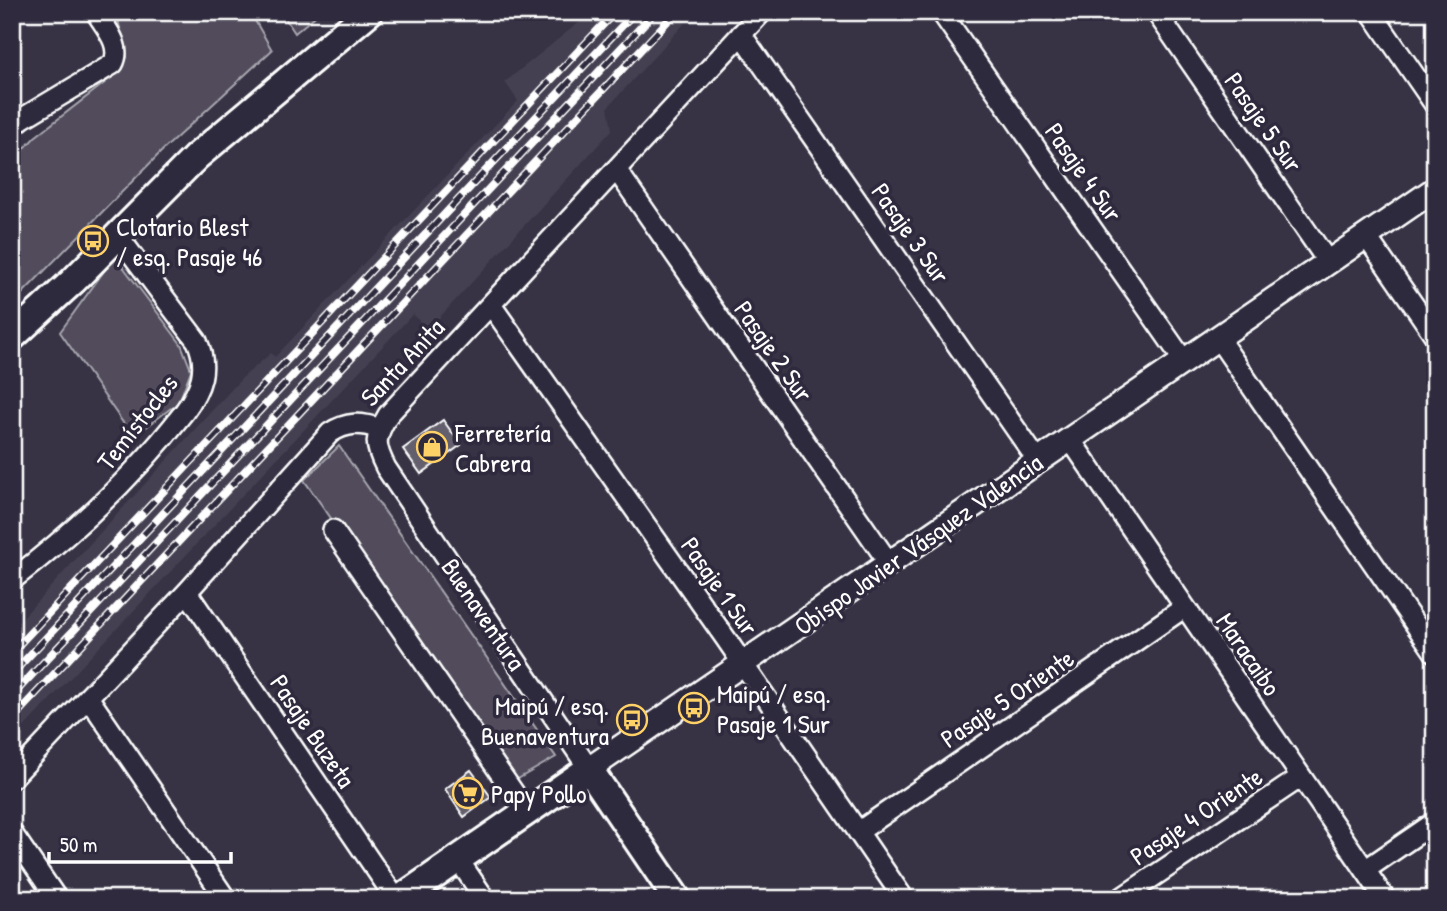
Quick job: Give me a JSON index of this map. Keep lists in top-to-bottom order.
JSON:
{
  "streets": {
    "main road": ["Obispo Javier Vásquez Valencia", "Buenaventura"],
    "street": [
      "Pasaje 5 Sur",
      "Pasaje 4 Sur",
      "Pasaje 3 Sur",
      "Pasaje 2 Sur",
      "Santa Anita",
      "Temístocles",
      "Pasaje 1 Sur",
      "Maracaibo",
      "Pasaje 5 Oriente",
      "Pasaje Buzeta",
      "Pasaje 4 Oriente"
    ]
  },
  "crossings": [
    ["Pasaje 5 Sur", "Obispo Javier Vásquez Valencia"],
    ["Pasaje 4 Sur", "Obispo Javier Vásquez Valencia"],
    ["Pasaje 3 Sur", "Santa Anita"],
    ["Pasaje 3 Sur", "Obispo Javier Vásquez Valencia"],
    ["Pasaje 2 Sur", "Santa Anita"],
    ["Pasaje 2 Sur", "Obispo Javier Vásquez Valencia"],
    ["Santa Anita", "Pasaje 1 Sur"],
    ["Santa Anita", "Buenaventura"],
    ["Santa Anita", "Pasaje Buzeta"],
    ["Obispo Javier Vásquez Valencia", "Pasaje 1 Sur"],
    ["Obispo Javier Vásquez Valencia", "Buenaventura"],
    ["Obispo Javier Vásquez Valencia", "Maracaibo"],
    ["Obispo Javier Vásquez Valencia", "Pasaje Buzeta"],
    ["Pasaje 1 Sur", "Pasaje 5 Oriente"],
    ["Maracaibo", "Pasaje 5 Oriente"],
    ["Maracaibo", "Pasaje 4 Oriente"]
  ],
  "places": {
    "bus stop": ["Clotario Blest / esq. Pasaje 46", "Maipú / esq. Pasaje 1 Sur", "Maipú / esq. Buenaventura"],
    "shop": ["Ferretería Cabrera"],
    "supermarket": ["Papy Pollo"]
  },
  "scale_bar": "50 m"
}
